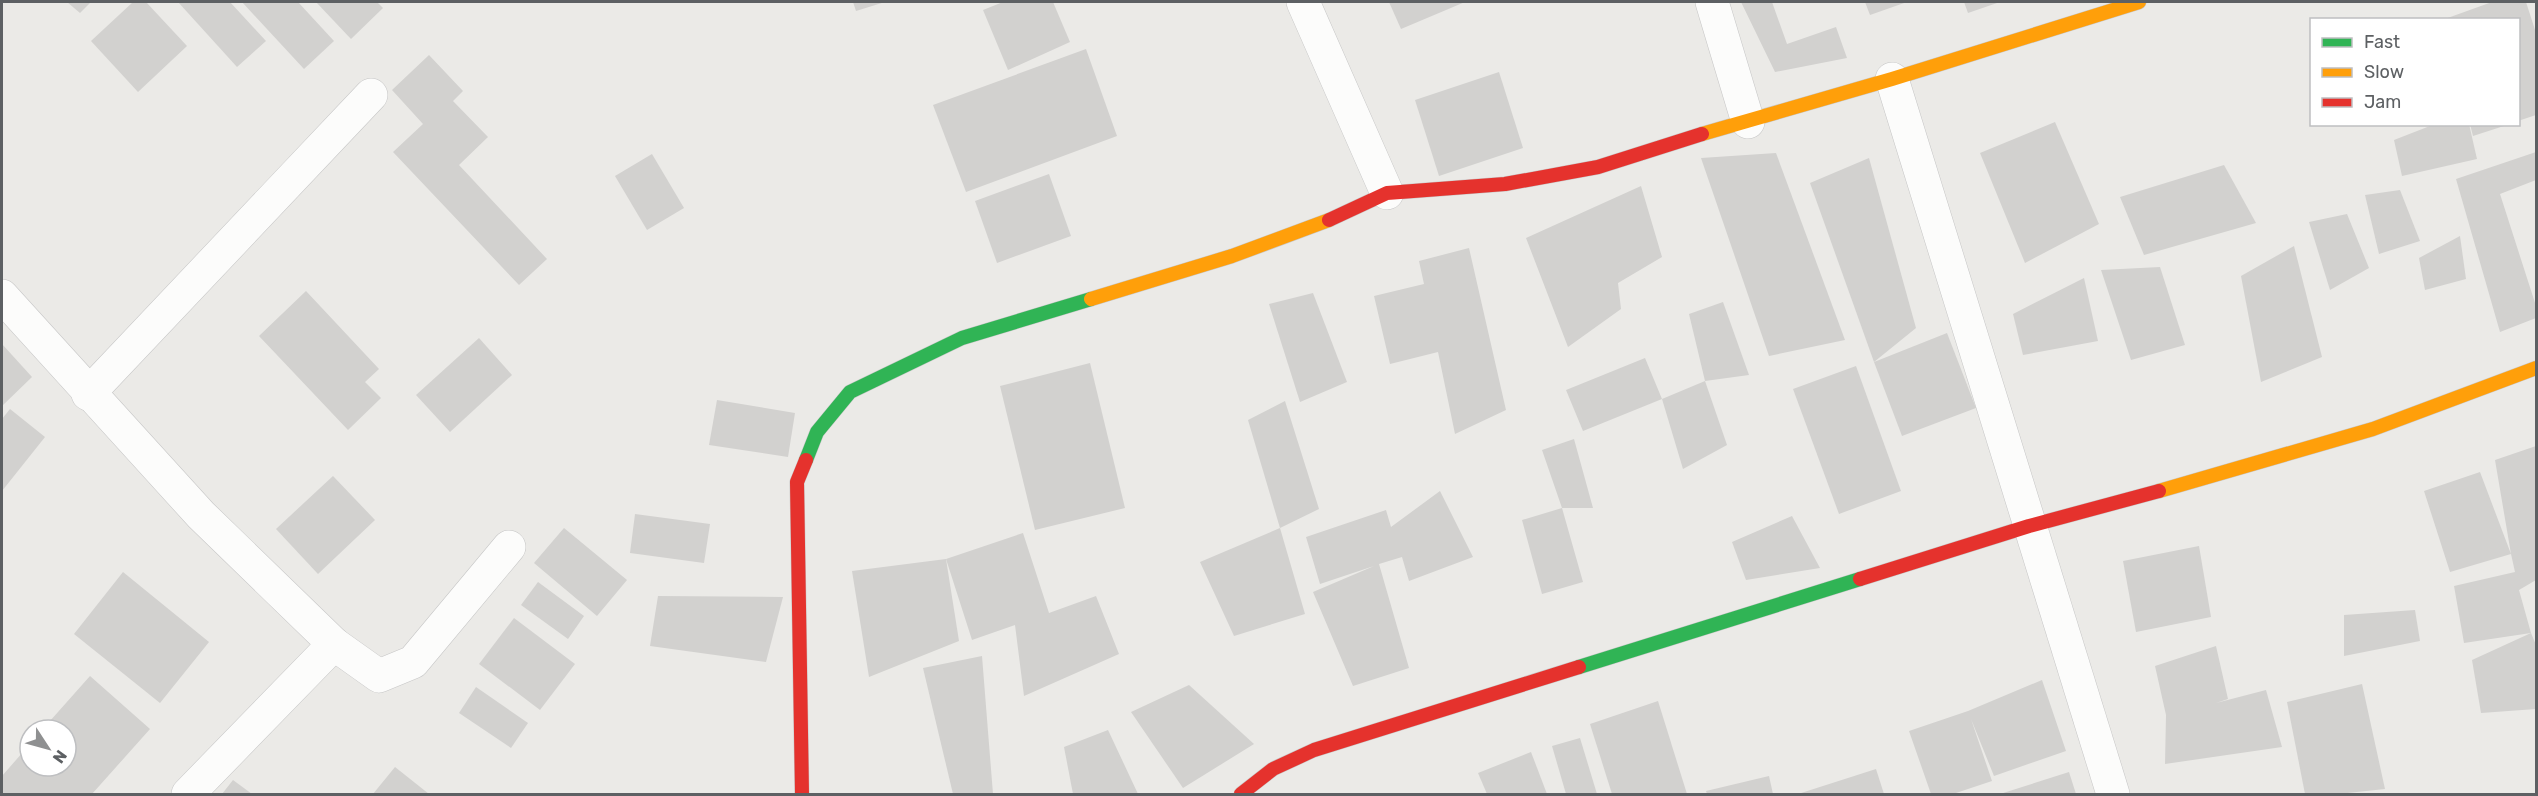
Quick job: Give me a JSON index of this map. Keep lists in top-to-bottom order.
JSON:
{
  "legend": ["Fast", "Slow", "Jam"],
  "north": "bottom right"
}
